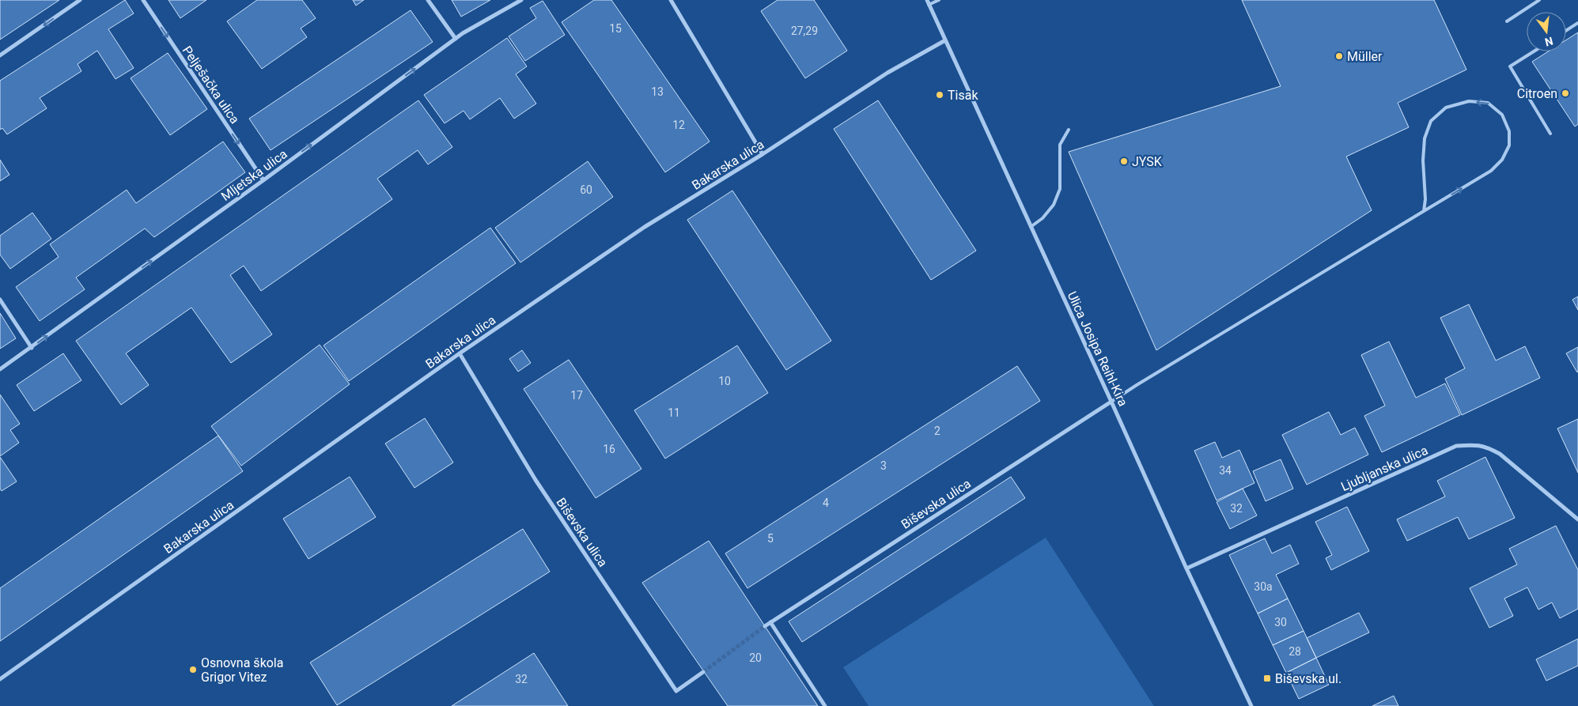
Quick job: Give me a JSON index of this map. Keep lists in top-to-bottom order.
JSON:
{
  "streets": {
    "street": [
      "Pelješačka ulica",
      "Bakarska ulica",
      "Mljetska ulica",
      "Ulica Josipa Reihl-Kira",
      "Ljubljanska ulica",
      "Biševska ulica"
    ]
  },
  "crossings": [
    ["Pelješačka ulica", "Mljetska ulica"],
    ["Bakarska ulica", "Ulica Josipa Reihl-Kira"],
    ["Bakarska ulica", "Biševska ulica"],
    ["Ulica Josipa Reihl-Kira", "Ljubljanska ulica"],
    ["Ulica Josipa Reihl-Kira", "Biševska ulica"]
  ],
  "one_way": ["Pelješačka ulica", "Mljetska ulica"],
  "places": {
    "other": [
      "Müller",
      "Citroen",
      "Tisak",
      "JYSK",
      "Osnovna škola Grigor Vitez"
    ],
    "transit": ["Biševska ul."]
  },
  "house_numbers": [
    "15",
    "27,29",
    "13",
    "12",
    "60",
    "10",
    "17",
    "11",
    "2",
    "16",
    "3",
    "34",
    "4",
    "32",
    "5",
    "30a",
    "30",
    "28",
    "20",
    "32"
  ],
  "north": "bottom"
}
